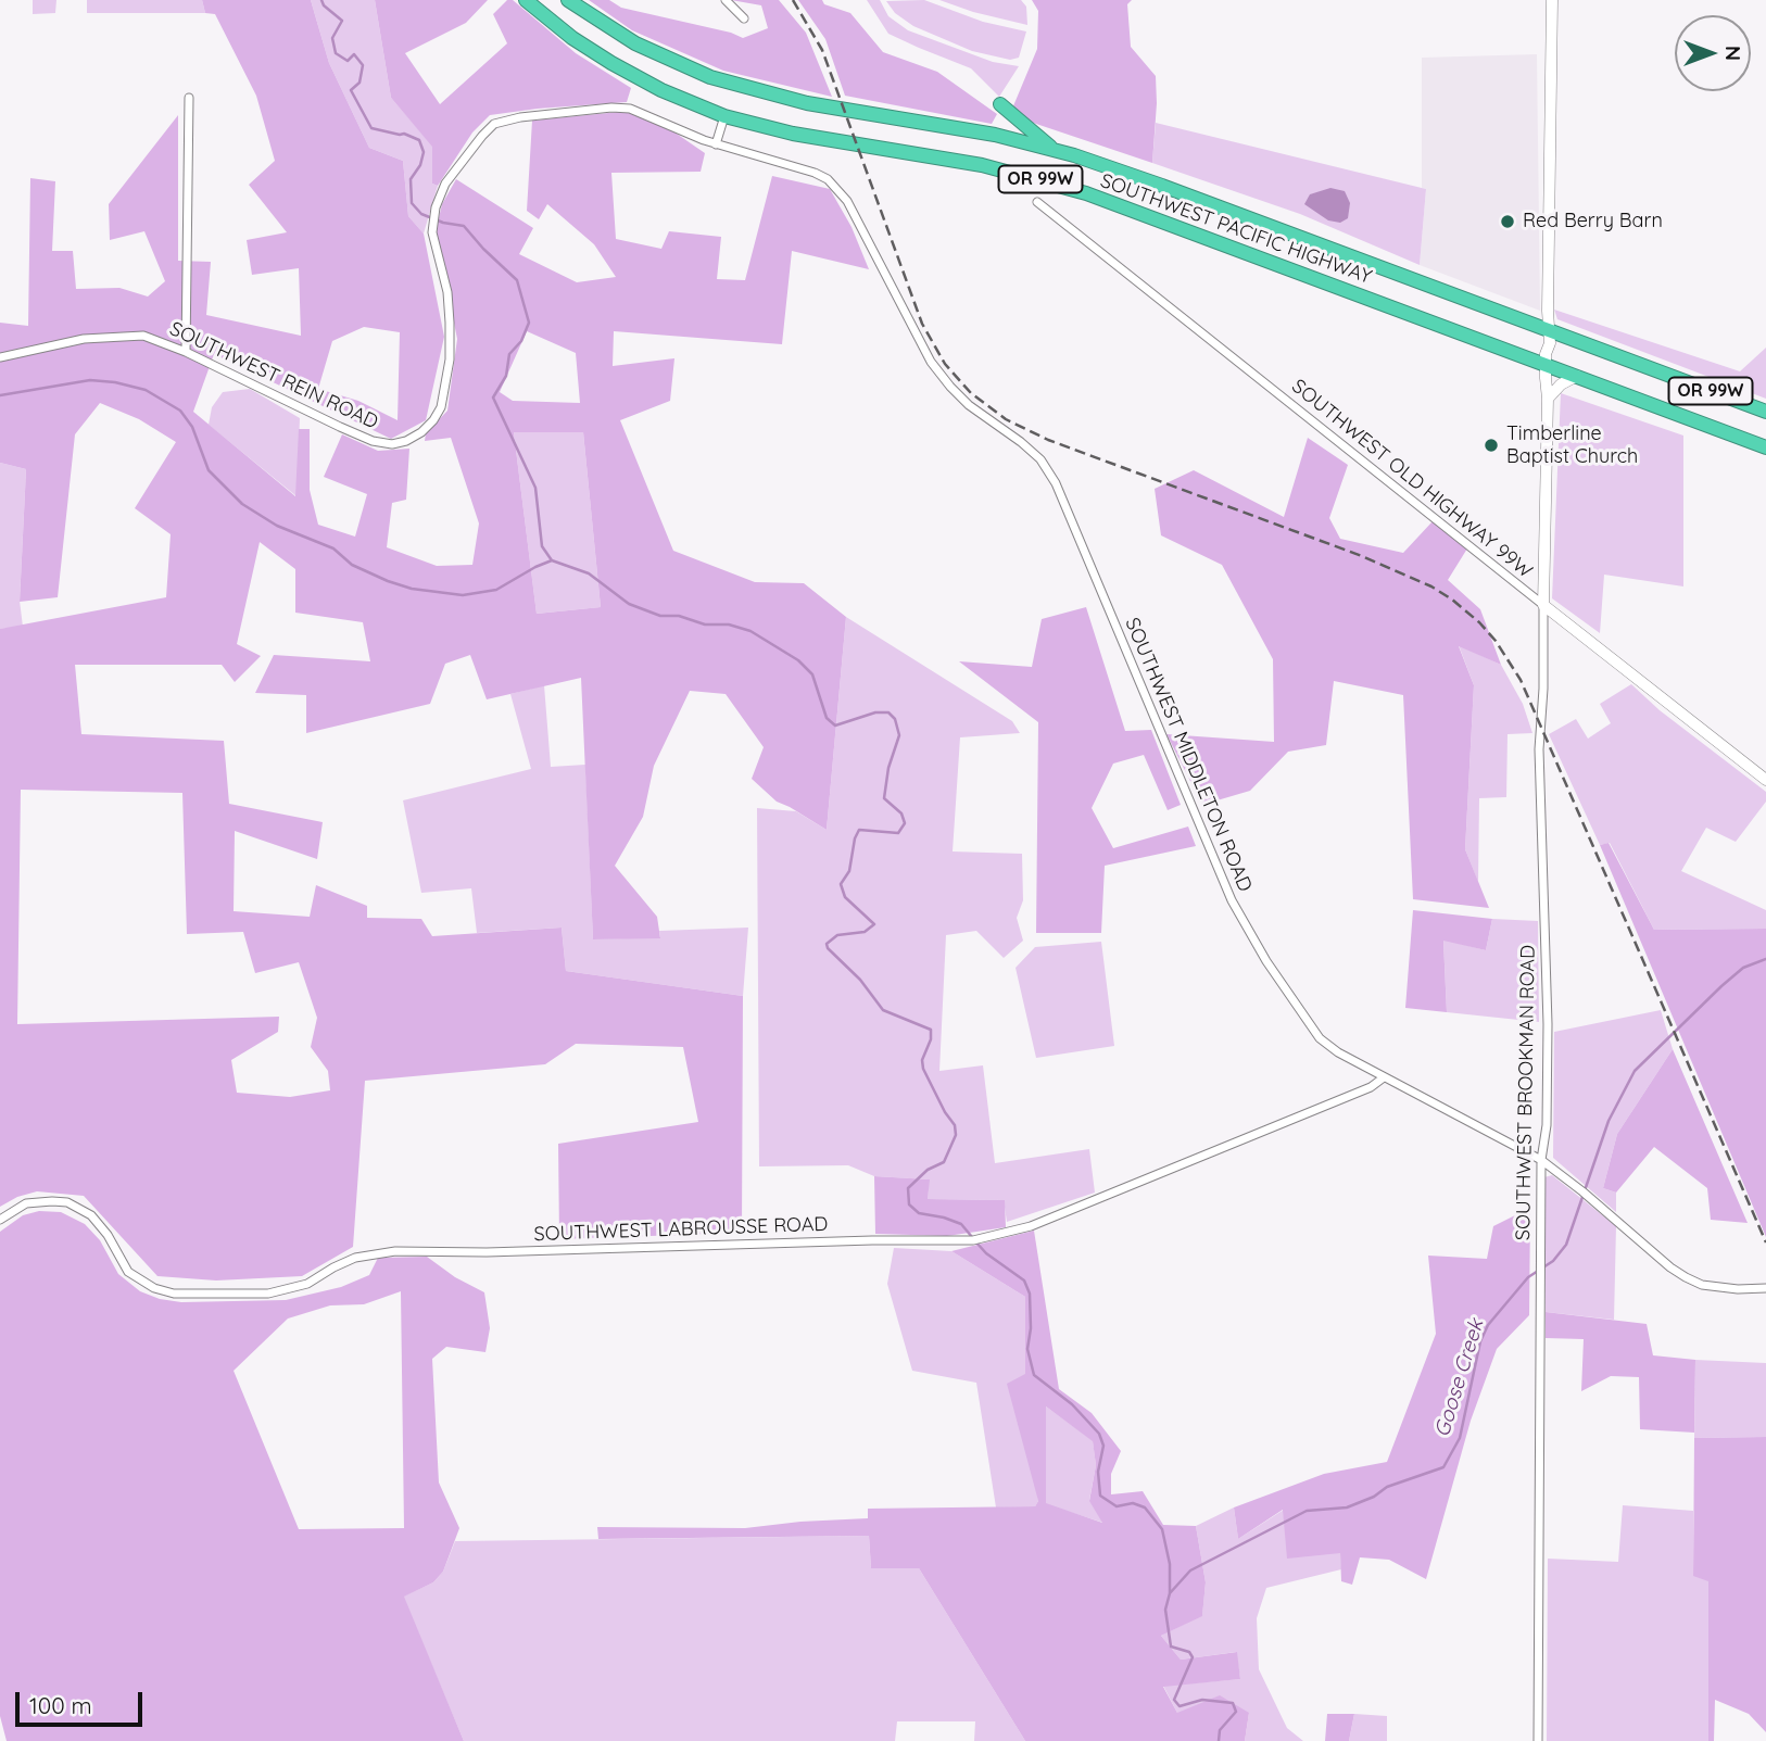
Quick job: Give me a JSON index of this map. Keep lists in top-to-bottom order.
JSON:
{
  "streets": {
    "highway": ["OR 99W", "SOUTHWEST PACIFIC HIGHWAY"],
    "street": [
      "SOUTHWEST REIN ROAD",
      "SOUTHWEST OLD HIGHWAY 99W",
      "SOUTHWEST MIDDLETON ROAD",
      "SOUTHWEST BROOKMAN ROAD",
      "SOUTHWEST LABROUSSE ROAD"
    ]
  },
  "crossings": [
    ["SOUTHWEST PACIFIC HIGHWAY", "SOUTHWEST BROOKMAN ROAD"],
    ["SOUTHWEST REIN ROAD", "SOUTHWEST MIDDLETON ROAD"],
    ["SOUTHWEST OLD HIGHWAY 99W", "SOUTHWEST BROOKMAN ROAD"],
    ["SOUTHWEST MIDDLETON ROAD", "SOUTHWEST BROOKMAN ROAD"],
    ["SOUTHWEST MIDDLETON ROAD", "SOUTHWEST LABROUSSE ROAD"]
  ],
  "water": ["Goose Creek"],
  "places": ["Red Berry Barn", "Timberline Baptist Church"],
  "scale_bar": "100 m",
  "north": "right"
}
